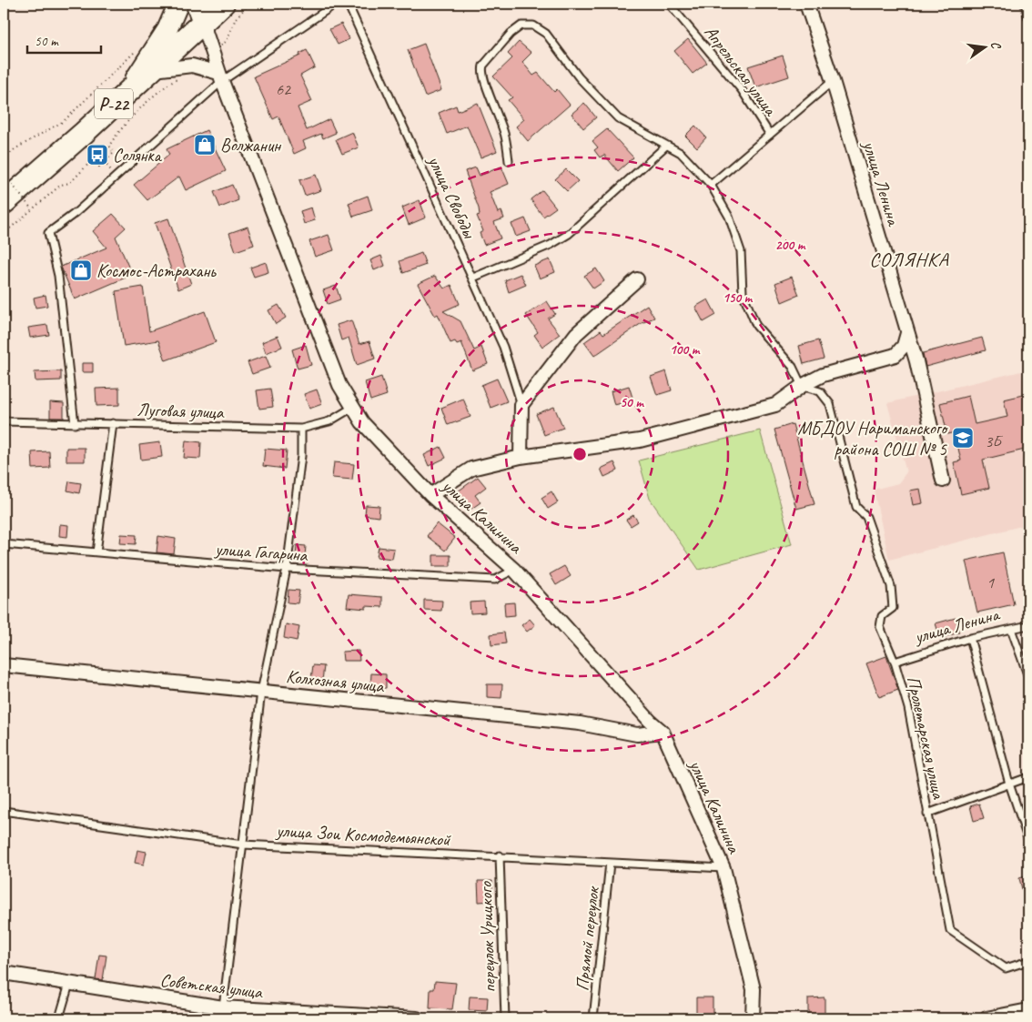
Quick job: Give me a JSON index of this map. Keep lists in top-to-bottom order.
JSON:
{
  "streets": {
    "highway": ["Р-22"],
    "street": [
      "улица Ленина",
      "улица Калинина",
      "Колхозная улица",
      "Советская улица"
    ],
    "lane": [
      "Апрельская улица",
      "улица Свободы",
      "Луговая улица",
      "улица Гагарина",
      "Пролетарская улица",
      "улица Зои Космодемьянской",
      "переулок Урицкого",
      "Прямой переулок"
    ]
  },
  "crossings": [
    ["Р-22", "улица Калинина"],
    ["улица Ленина", "Пролетарская улица"],
    ["Луговая улица", "улица Калинина"],
    ["улица Калинина", "улица Гагарина"],
    ["улица Калинина", "Колхозная улица"],
    ["улица Калинина", "улица Зои Космодемьянской"],
    ["улица Зои Космодемьянской", "переулок Урицкого"],
    ["улица Зои Космодемьянской", "Прямой переулок"]
  ],
  "districts": ["СОЛЯНКА"],
  "places": {
    "shop": ["Волжанин", "Космос-Астрахань"],
    "bus stop": ["Солянка"],
    "school or university": ["МБДОУ Нариманского района СОШ № 5"]
  },
  "house_numbers": ["62", "3Б", "1"],
  "scale_bar": "50 m",
  "north": "right",
  "rings": [
    "200 m",
    "150 m",
    "100 m",
    "50 m"
  ]
}
